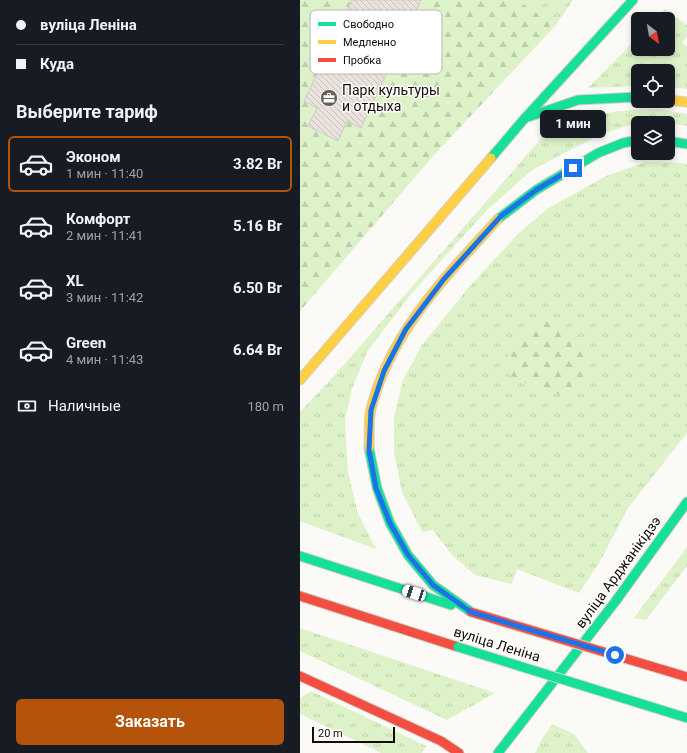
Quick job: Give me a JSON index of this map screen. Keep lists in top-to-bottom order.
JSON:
{
  "streets": {
    "main road": ["вуліца Арджанікідзэ", "вуліца Леніна"]
  },
  "places": {
    "office": ["Парк культуры и отдыха"]
  },
  "legend": ["Свободно", "Медленно", "Пробка"],
  "scale_bar": "20 m",
  "north": "bottom right",
  "page": {
    "banner": ["вуліца Леніна", "Куда"],
    "heading": "Выберите тариф",
    "bubble": "1 мин",
    "list": [
      {
        "name": "Эконом",
        "note": "1 мин · 11:40",
        "value": "3.82 Br"
      },
      {
        "name": "Комфорт",
        "note": "2 мин · 11:41",
        "value": "5.16 Br"
      },
      {
        "name": "XL",
        "note": "3 мин · 11:42",
        "value": "6.50 Br"
      },
      {
        "name": "Green",
        "note": "4 мин · 11:43",
        "value": "6.64 Br"
      }
    ],
    "pay": ["Наличные", "180 m"],
    "buttons": "Заказать",
    "scale": "20 m"
  }
}
